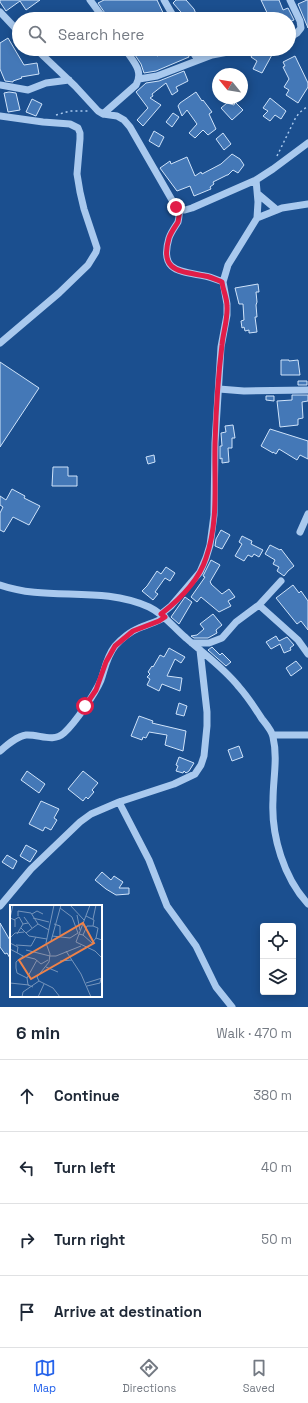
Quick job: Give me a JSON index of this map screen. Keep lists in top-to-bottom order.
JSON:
{
  "north": "top left",
  "page": {
    "search": "Search here",
    "heading": ["6 min", "Walk · 470 m"],
    "list": [
      ["Continue", "380 m"],
      ["Turn left", "40 m"],
      ["Turn right", "50 m"],
      "Arrive at destination"
    ],
    "nav": ["Map", "Directions", "Saved"]
  }
}
